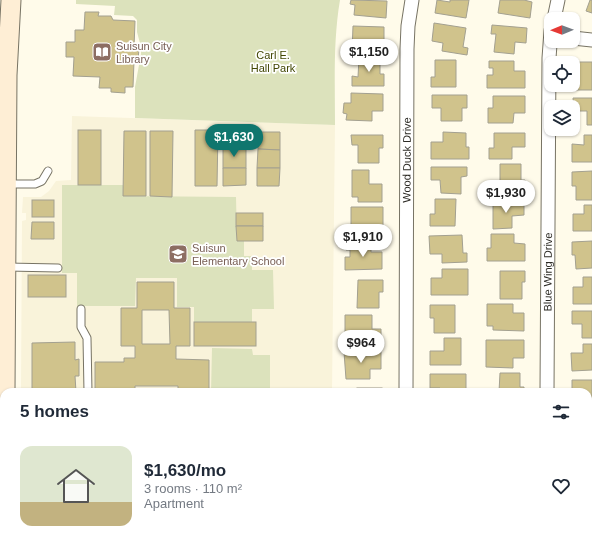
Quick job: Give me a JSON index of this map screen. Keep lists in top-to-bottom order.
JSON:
{
  "streets": {
    "street": ["Wood Duck Drive", "Blue Wing Drive"]
  },
  "parks": ["Carl E. Hall Park"],
  "places": {
    "library": ["Suisun City Library"],
    "school or university": ["Suisun Elementary School"]
  },
  "north": "left",
  "page": {
    "price": [
      "$1,150",
      "$1,630",
      "$1,930",
      "$1,910",
      "$964"
    ],
    "heading": "5 homes",
    "list": [
      {
        "name": "$1,630/mo",
        "note": "3 rooms · 110 m² · Apartment"
      }
    ]
  }
}
